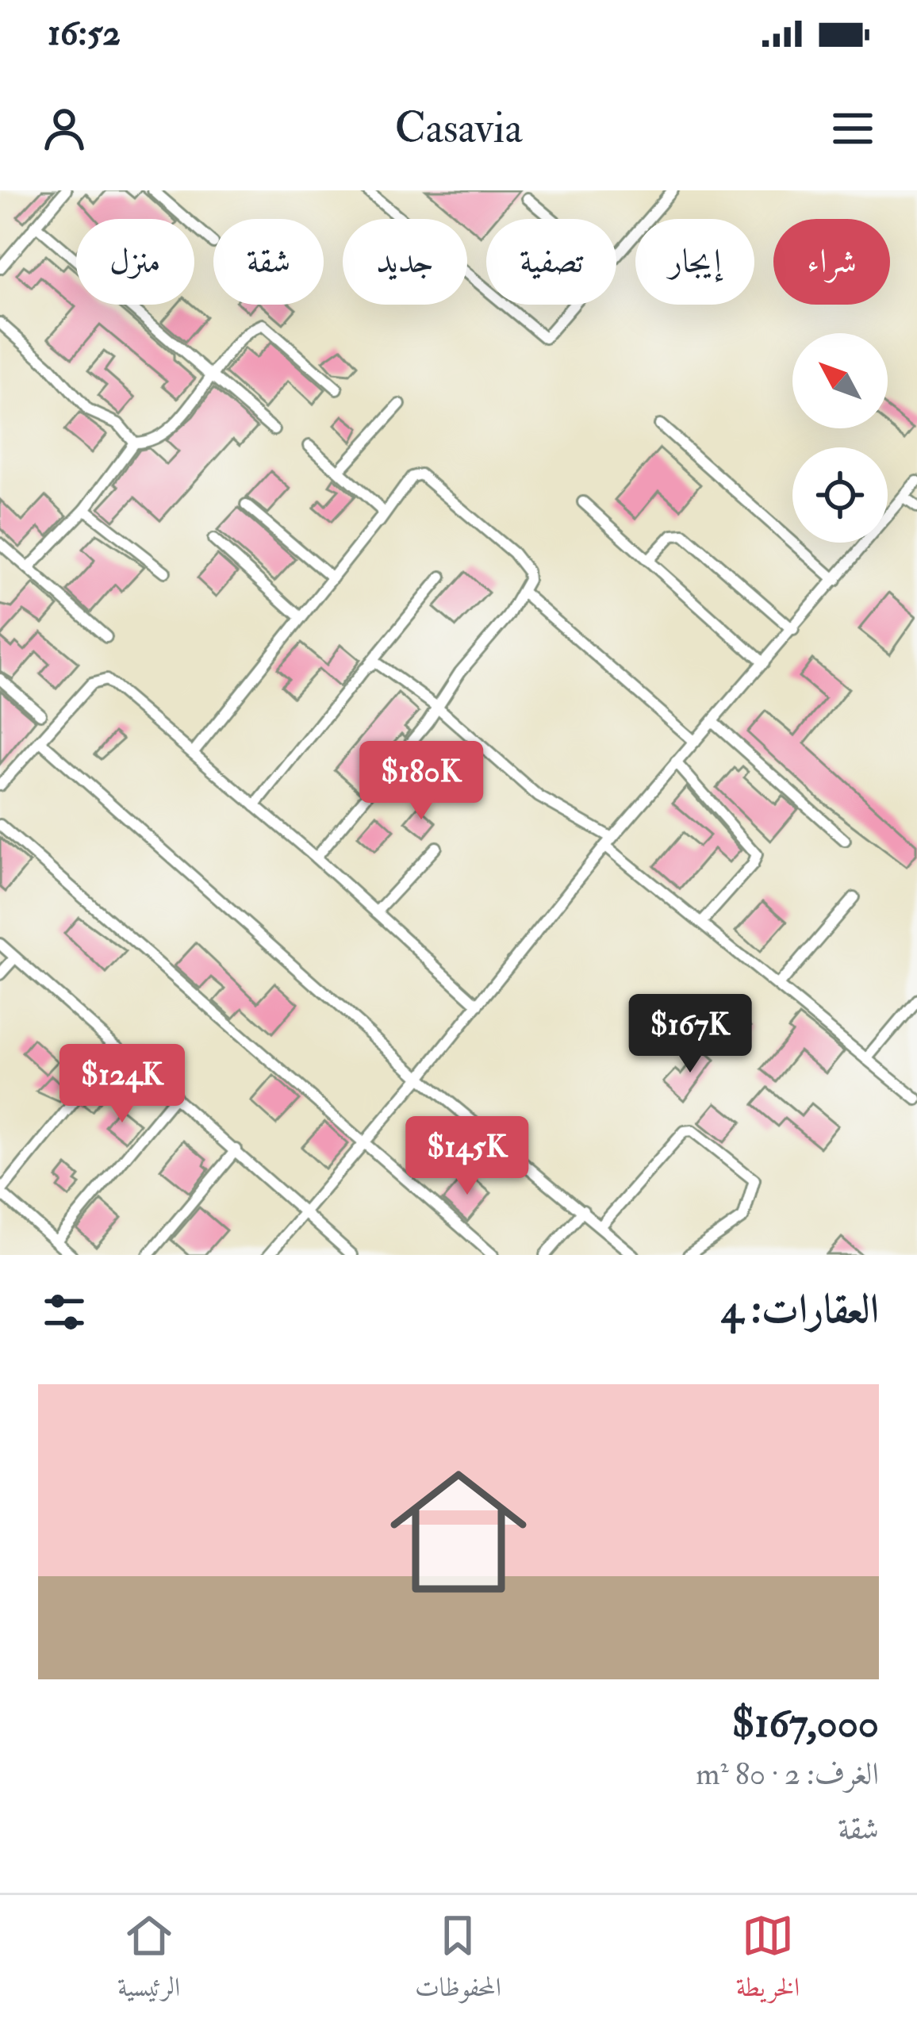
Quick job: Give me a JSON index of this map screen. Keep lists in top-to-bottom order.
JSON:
{
  "north": "top left",
  "page": {
    "status": "16:52",
    "header": "Casavia",
    "chip": [
      "شراء",
      "إيجار",
      "تصفية",
      "جديد",
      "شقة",
      "منزل"
    ],
    "price": [
      "$180K",
      "$167K",
      "$124K",
      "$145K"
    ],
    "heading": "العقارات: 4",
    "list": [
      {
        "name": "$167,000",
        "note": "الغرف: 2 · 80 m² · شقة"
      }
    ],
    "tabs": ["الخريطة", "المحفوظات", "الرئيسية"]
  }
}
